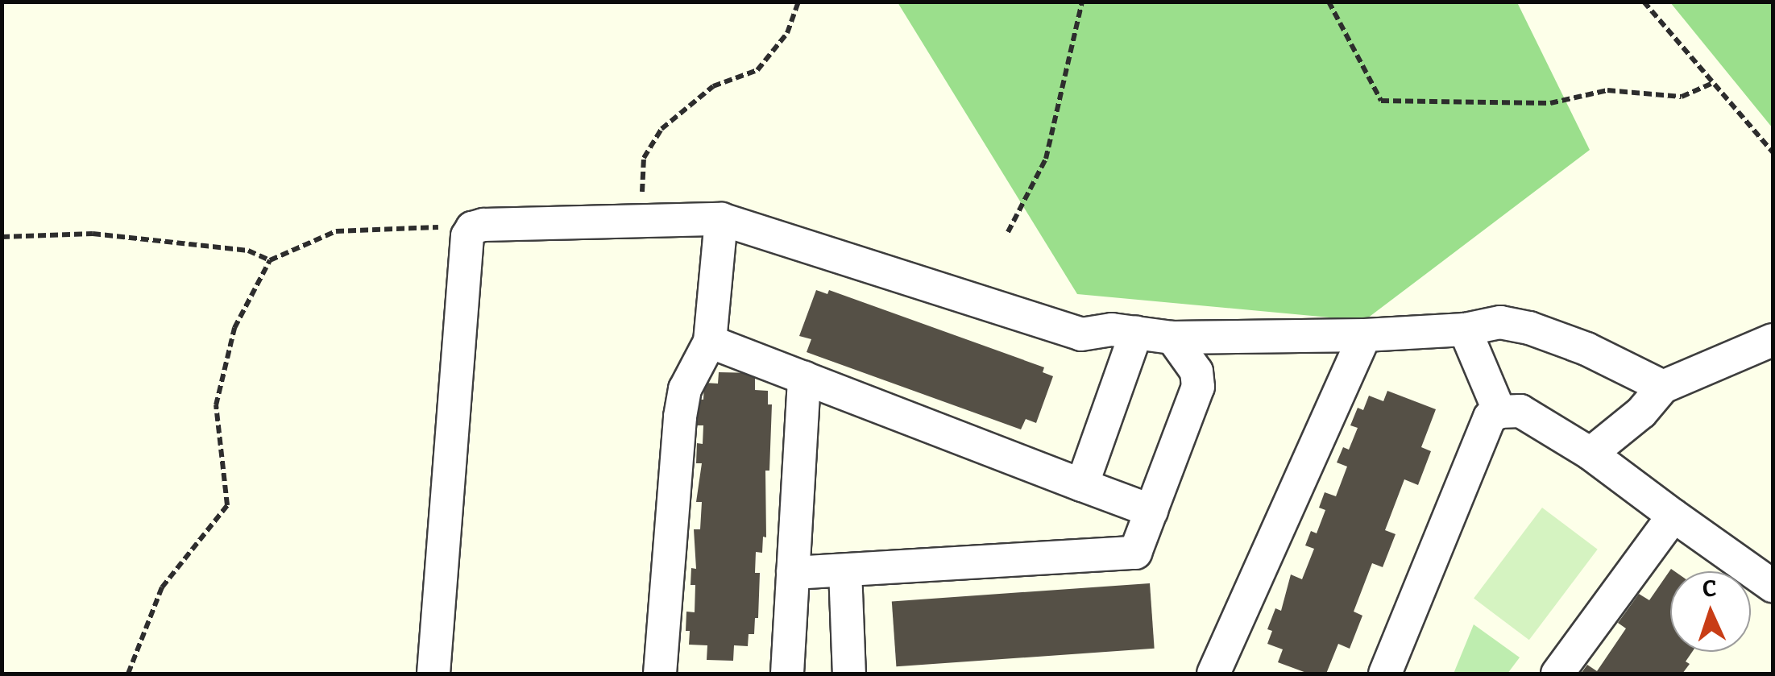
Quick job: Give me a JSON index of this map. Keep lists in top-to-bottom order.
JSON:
{
  "north": "top"
}
